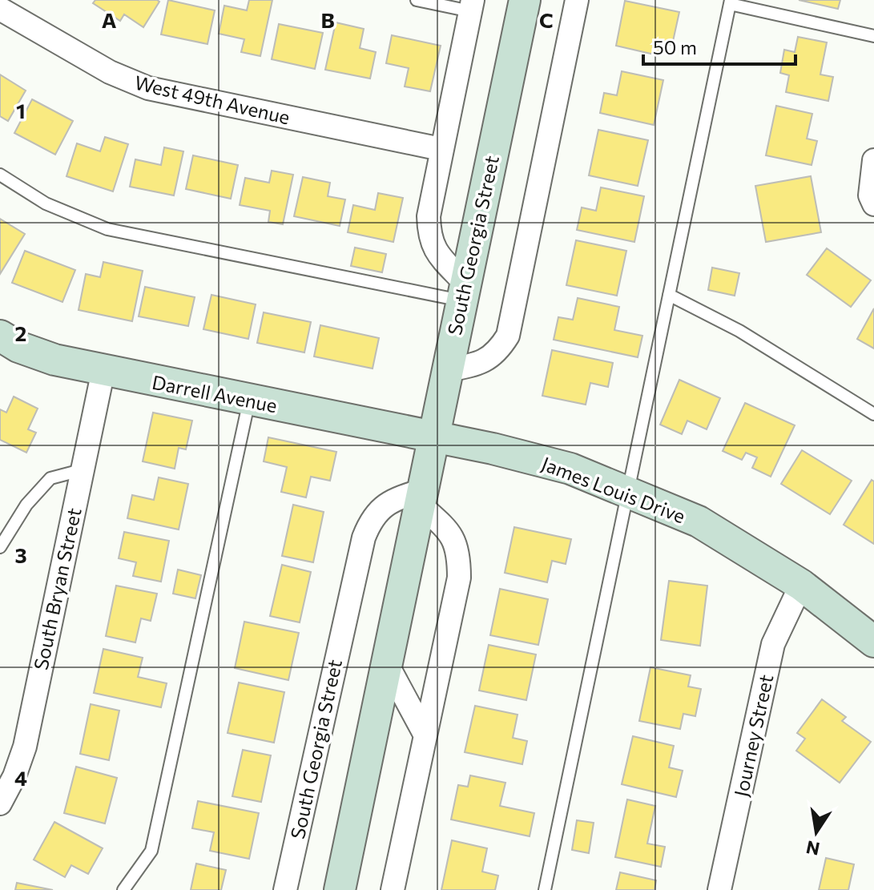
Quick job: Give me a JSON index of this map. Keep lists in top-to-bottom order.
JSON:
{
  "streets": {
    "main road": ["South Georgia Street", "Darrell Avenue", "James Louis Drive"],
    "street": ["West 49th Avenue", "South Bryan Street", "Journey Street"]
  },
  "crossings": [
    ["South Georgia Street", "Darrell Avenue"],
    ["South Georgia Street", "James Louis Drive"],
    ["Darrell Avenue", "James Louis Drive"],
    ["Darrell Avenue", "South Bryan Street"],
    ["James Louis Drive", "Journey Street"]
  ],
  "scale_bar": "50 m",
  "north": "bottom",
  "grid": {
    "columns": ["A", "B", "C"],
    "rows": [
      "1",
      "2",
      "3",
      "4"
    ]
  }
}
